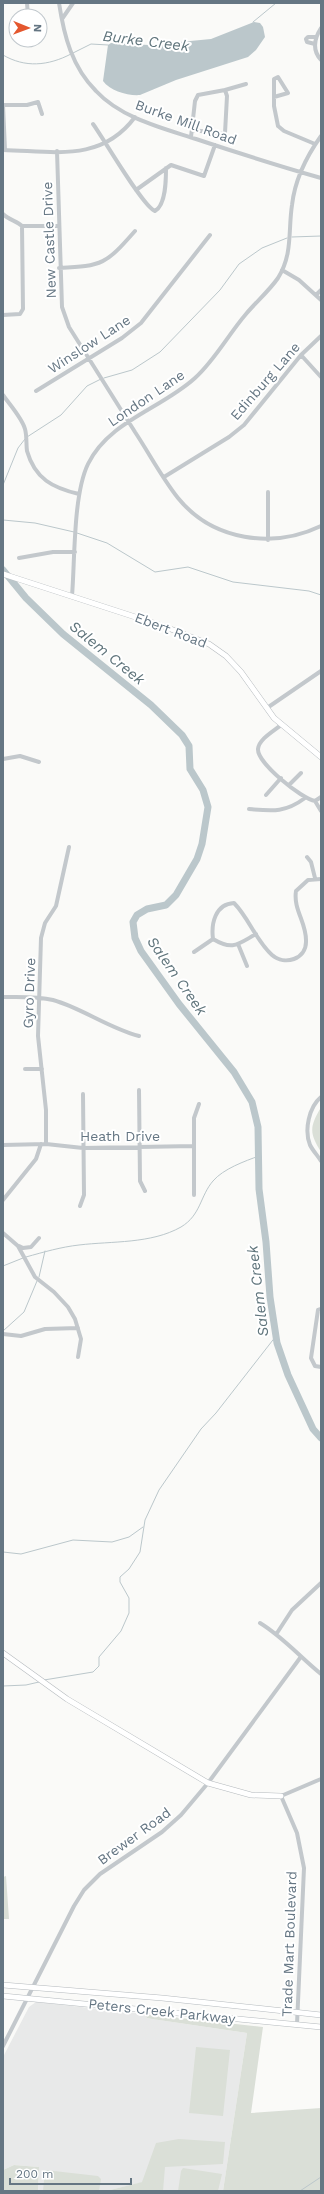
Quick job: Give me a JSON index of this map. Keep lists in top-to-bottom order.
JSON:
{
  "streets": {
    "main road": ["Ebert Road", "Peters Creek Parkway"],
    "street": [
      "Burke Mill Road",
      "New Castle Drive",
      "Winslow Lane",
      "Edinburg Lane",
      "London Lane",
      "Gyro Drive",
      "Heath Drive",
      "Brewer Road",
      "Trade Mart Boulevard"
    ]
  },
  "crossings": [
    ["Burke Mill Road", "London Lane"],
    ["New Castle Drive", "Winslow Lane"],
    ["New Castle Drive", "Edinburg Lane"],
    ["New Castle Drive", "London Lane"],
    ["London Lane", "Ebert Road"],
    ["Gyro Drive", "Heath Drive"],
    ["Brewer Road", "Peters Creek Parkway"],
    ["Trade Mart Boulevard", "Peters Creek Parkway"]
  ],
  "water": ["Burke Creek", "Salem Creek"],
  "scale_bar": "200 m",
  "north": "right"
}
